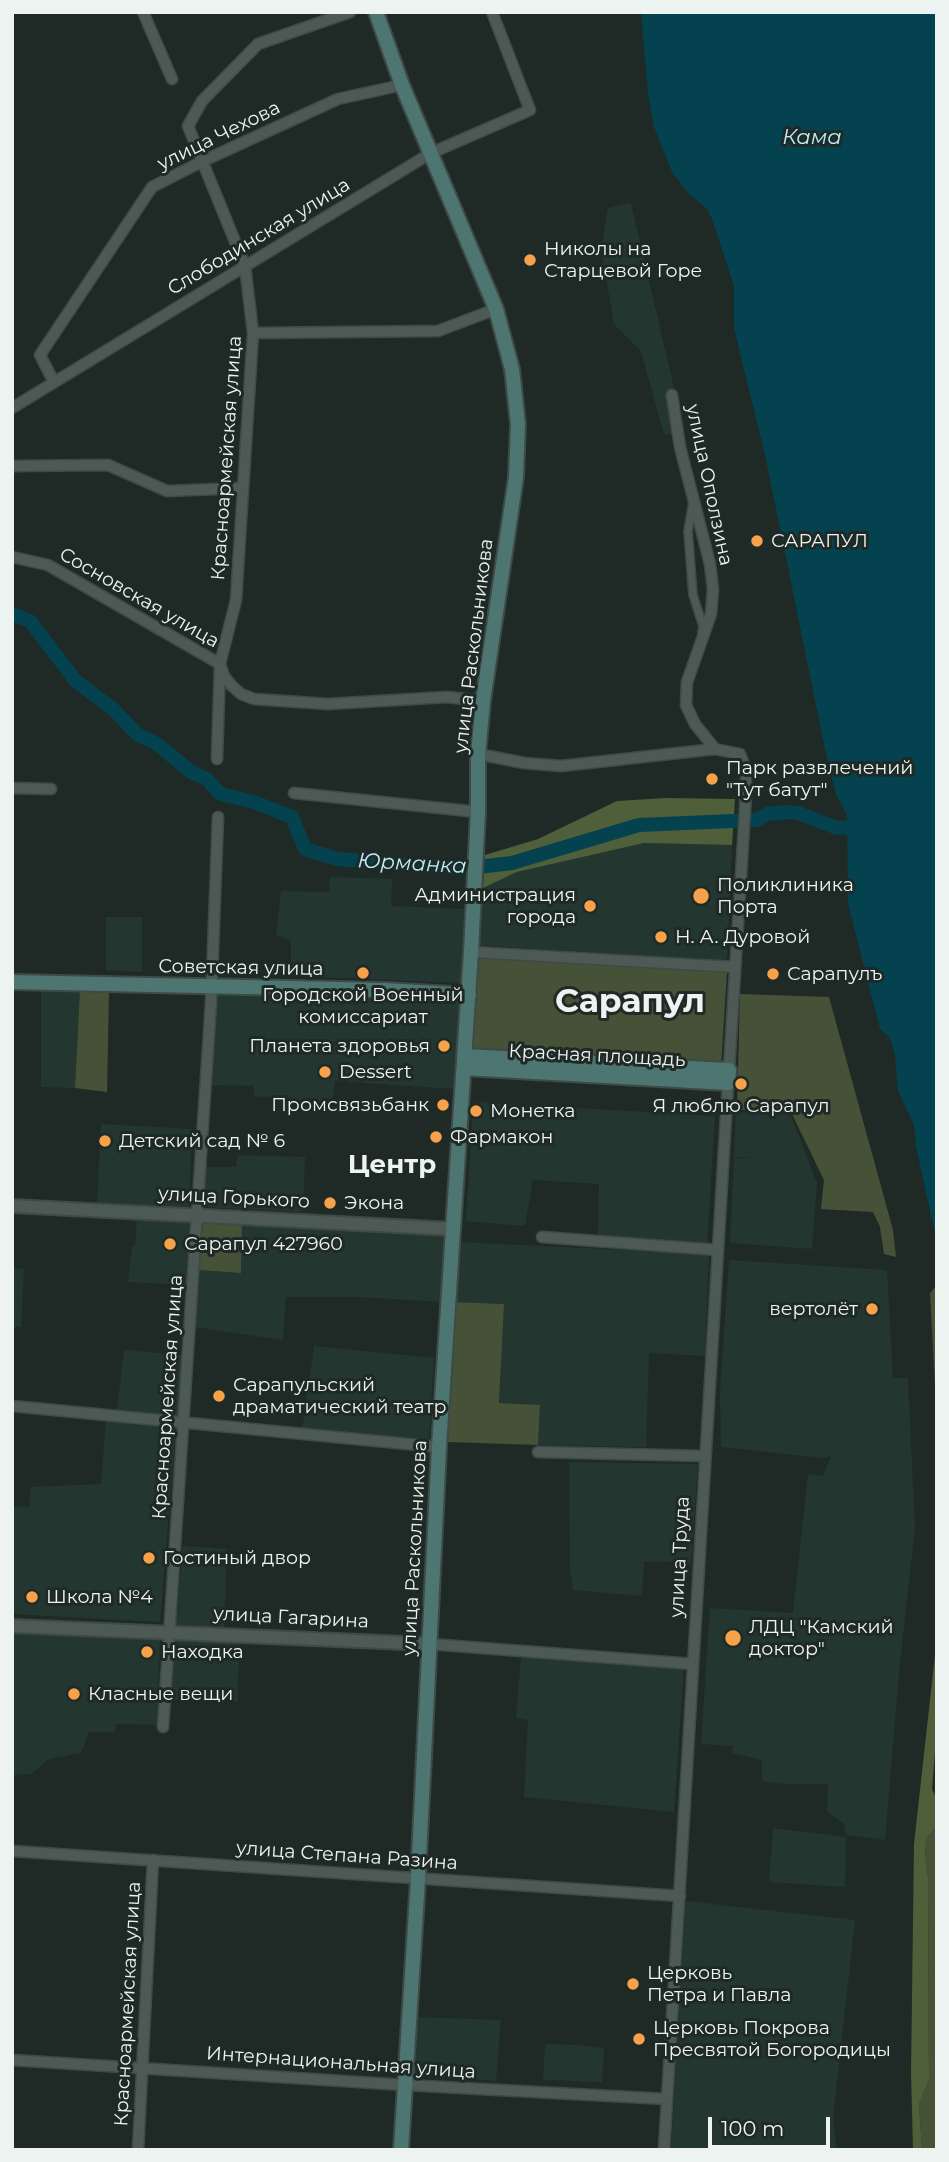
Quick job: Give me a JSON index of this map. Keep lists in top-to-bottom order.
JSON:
{
  "streets": {
    "main road": ["улица Раскольникова", "Советская улица", "Красная площадь"],
    "street": [
      "улица Чехова",
      "Слободинская улица",
      "Красноармейская улица",
      "улица Оползина",
      "Сосновская улица",
      "улица Горького",
      "улица Труда",
      "улица Гагарина",
      "улица Степана Разина",
      "Интернациональная улица"
    ]
  },
  "crossings": [
    ["улица Чехова", "Слободинская улица"],
    ["улица Чехова", "Красноармейская улица"],
    ["улица Чехова", "улица Раскольникова"],
    ["Слободинская улица", "Красноармейская улица"],
    ["Слободинская улица", "улица Раскольникова"],
    ["Красноармейская улица", "Сосновская улица"],
    ["Красноармейская улица", "Советская улица"],
    ["Красноармейская улица", "улица Горького"],
    ["Красноармейская улица", "улица Гагарина"],
    ["Красноармейская улица", "улица Степана Разина"],
    ["Красноармейская улица", "Интернациональная улица"],
    ["улица Оползина", "улица Труда"],
    ["Сосновская улица", "улица Раскольникова"],
    ["улица Раскольникова", "Советская улица"],
    ["улица Раскольникова", "Красная площадь"],
    ["улица Раскольникова", "улица Горького"],
    ["улица Раскольникова", "улица Гагарина"],
    ["улица Раскольникова", "улица Степана Разина"],
    ["улица Раскольникова", "Интернациональная улица"],
    ["Красная площадь", "улица Труда"],
    ["улица Труда", "улица Гагарина"],
    ["улица Труда", "улица Степана Разина"],
    ["улица Труда", "Интернациональная улица"]
  ],
  "districts": ["Сарапул", "Центр"],
  "water": ["Кама", "Юрманка"],
  "places": [
    "Николы на Старцевой Горе",
    "САРАПУЛ",
    "Парк развлечений \"Тут батут\"",
    "Поликлиника Порта",
    "Администрация города",
    "Н. А. Дуровой",
    "Городской Военный комиссариат",
    "Сарапулъ",
    "Планета здоровья",
    "Dessert",
    "Я люблю Сарапул",
    "Промсвязьбанк",
    "Монетка",
    "Фармакон",
    "Детский сад № 6",
    "Экона",
    "Сарапул 427960",
    "вертолёт",
    "Сарапульский драматический театр",
    "Гостиный двор",
    "Школа №4",
    "ЛДЦ \"Камский доктор\"",
    "Находка",
    "Класные вещи",
    "Церковь Петра и Павла",
    "Церковь Покрова Пресвятой Богородицы"
  ],
  "scale_bar": "100 m"
}
